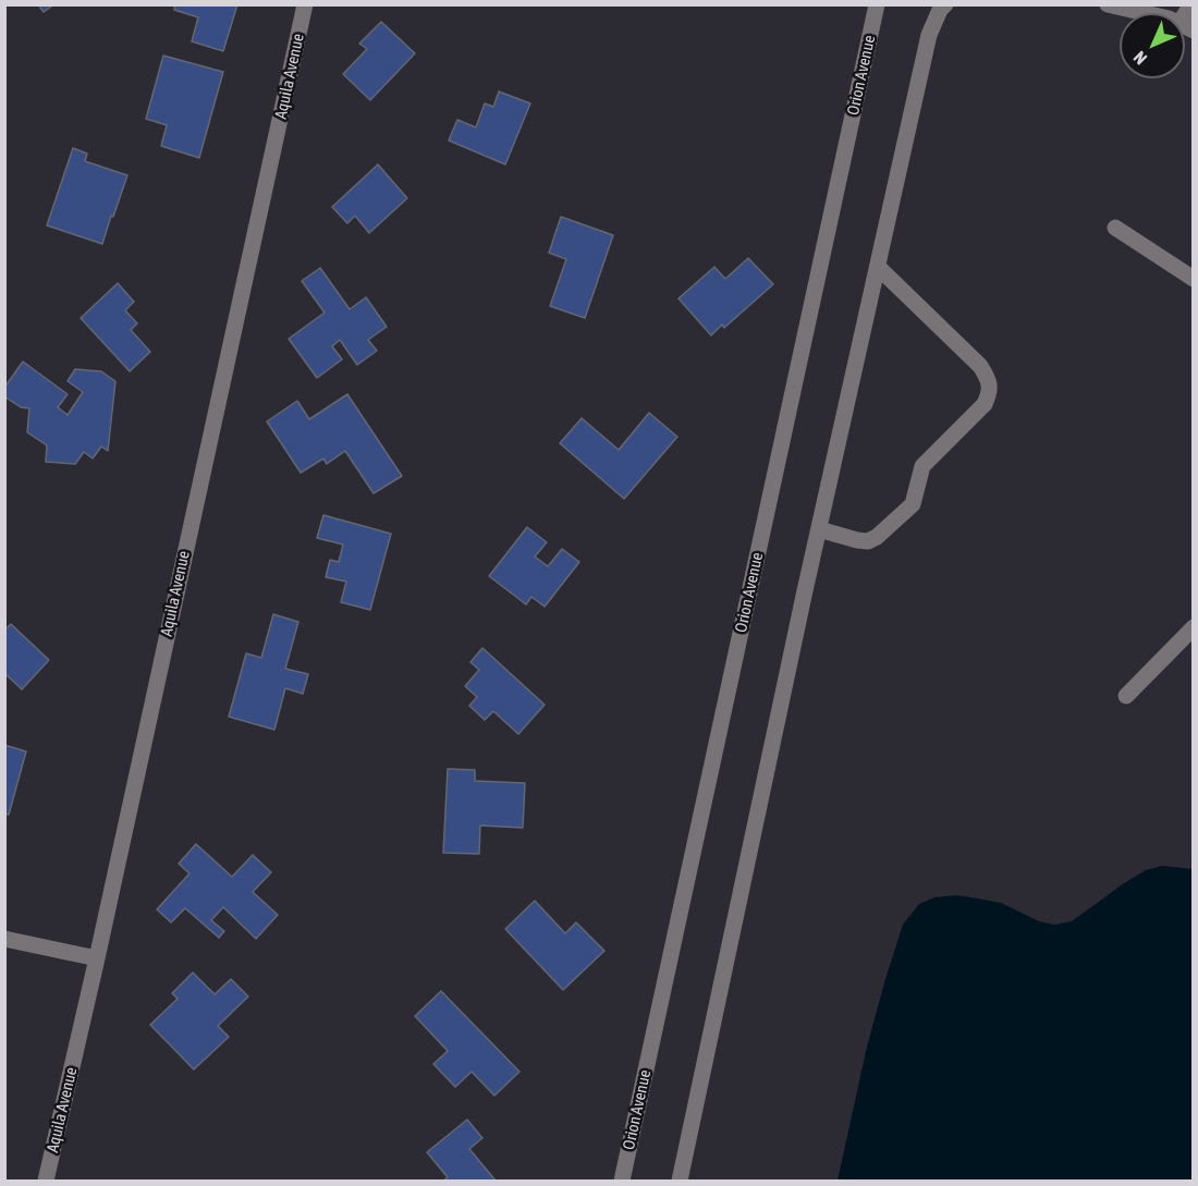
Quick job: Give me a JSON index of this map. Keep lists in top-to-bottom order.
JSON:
{
  "streets": {
    "street": ["Orion Avenue", "Aquila Avenue"]
  },
  "north": "bottom left"
}
